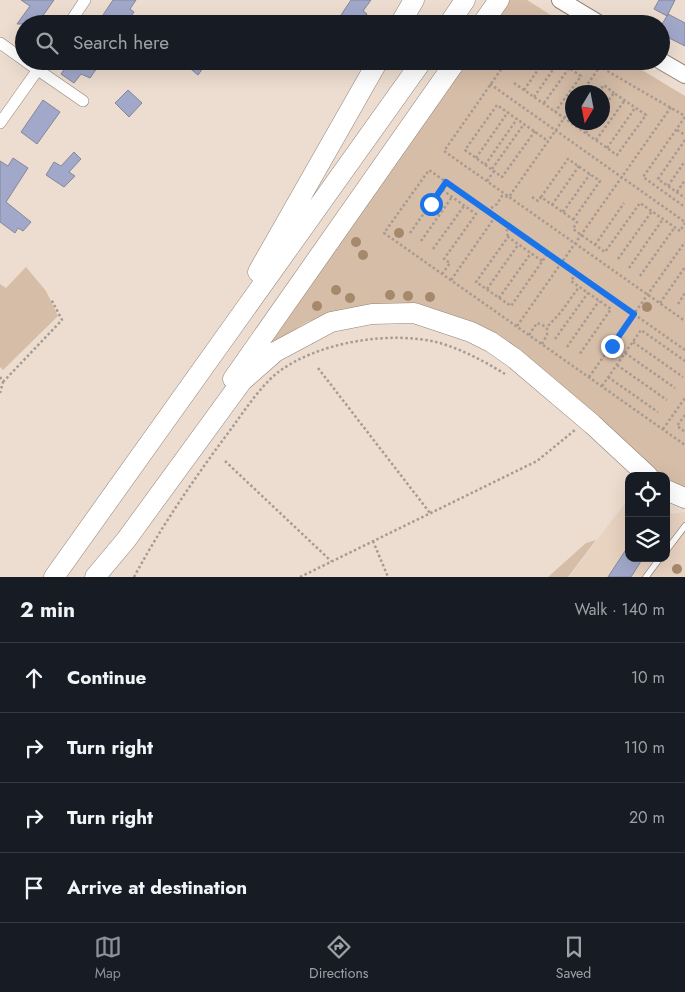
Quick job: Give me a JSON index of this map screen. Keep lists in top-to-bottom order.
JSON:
{
  "north": "bottom",
  "page": {
    "search": "Search here",
    "heading": ["2 min", "Walk · 140 m"],
    "list": [
      ["Continue", "10 m"],
      ["Turn right", "110 m"],
      ["Turn right", "20 m"],
      "Arrive at destination"
    ],
    "nav": ["Map", "Directions", "Saved"]
  }
}
